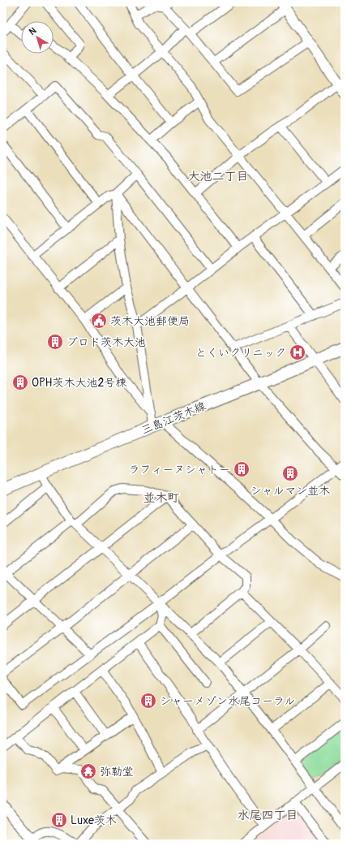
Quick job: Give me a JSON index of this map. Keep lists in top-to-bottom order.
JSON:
{
  "streets": {
    "main road": ["三島江茨木線"]
  },
  "districts": ["大池二丁目", "並木町", "水尾四丁目"],
  "places": {
    "public building": ["茨木大池郵便局"],
    "building": [
      "ブロド茨木大池",
      "OPH茨木大池2号棟",
      "ラフィーヌシャトー",
      "シャルマン並木",
      "シャーメゾン水尾コーラル",
      "Luxe茨木"
    ],
    "hospital": ["とくいクリニック"],
    "temple": ["弥勒堂"]
  },
  "north": "top left"
}
